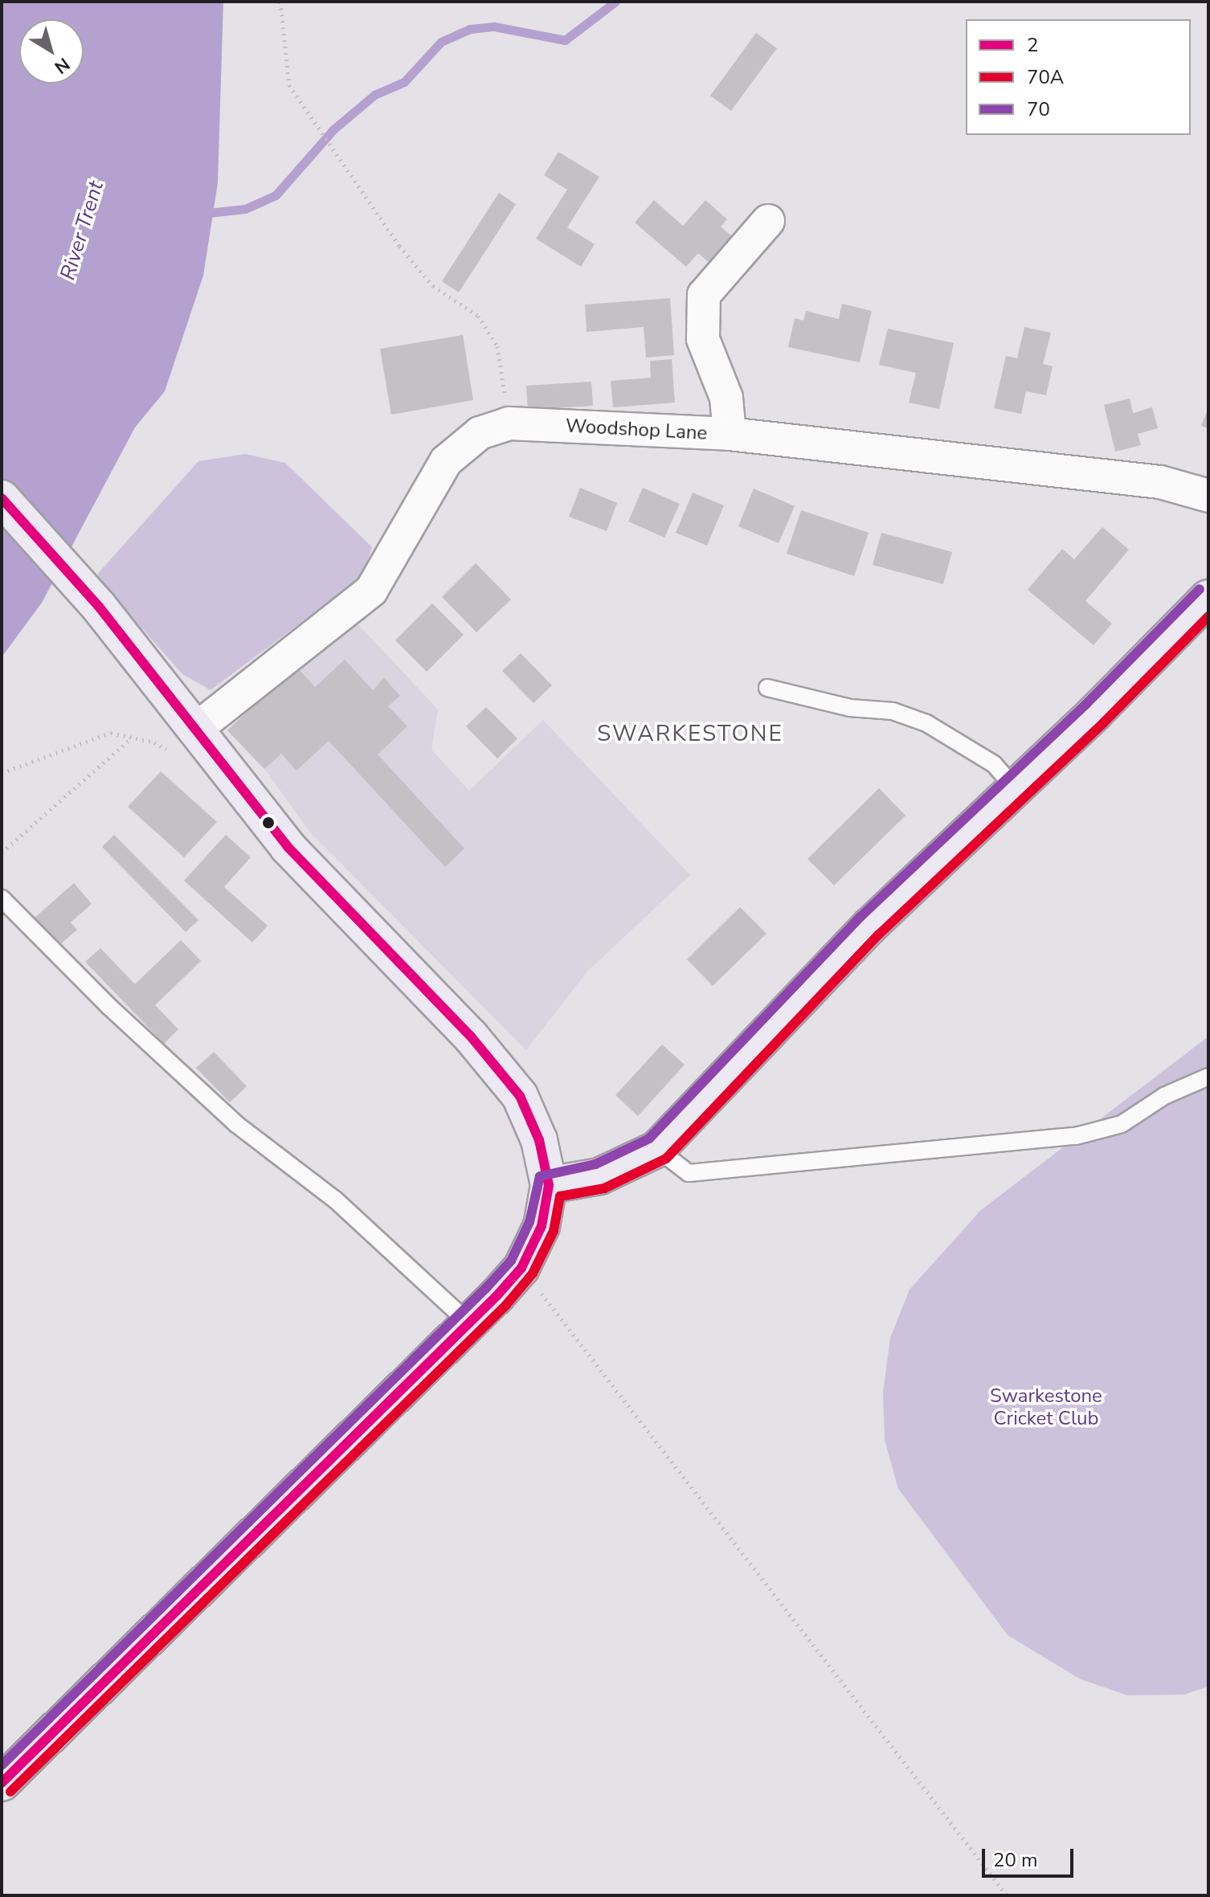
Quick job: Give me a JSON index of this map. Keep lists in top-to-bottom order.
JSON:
{
  "streets": {
    "street": ["Woodshop Lane"]
  },
  "districts": ["SWARKESTONE"],
  "water": ["River Trent"],
  "parks": ["Swarkestone Cricket Club"],
  "lines": ["transit line 2", "transit line 70", "transit line 70A"],
  "legend": ["2", "70A", "70"],
  "scale_bar": "20 m",
  "north": "bottom right"
}
